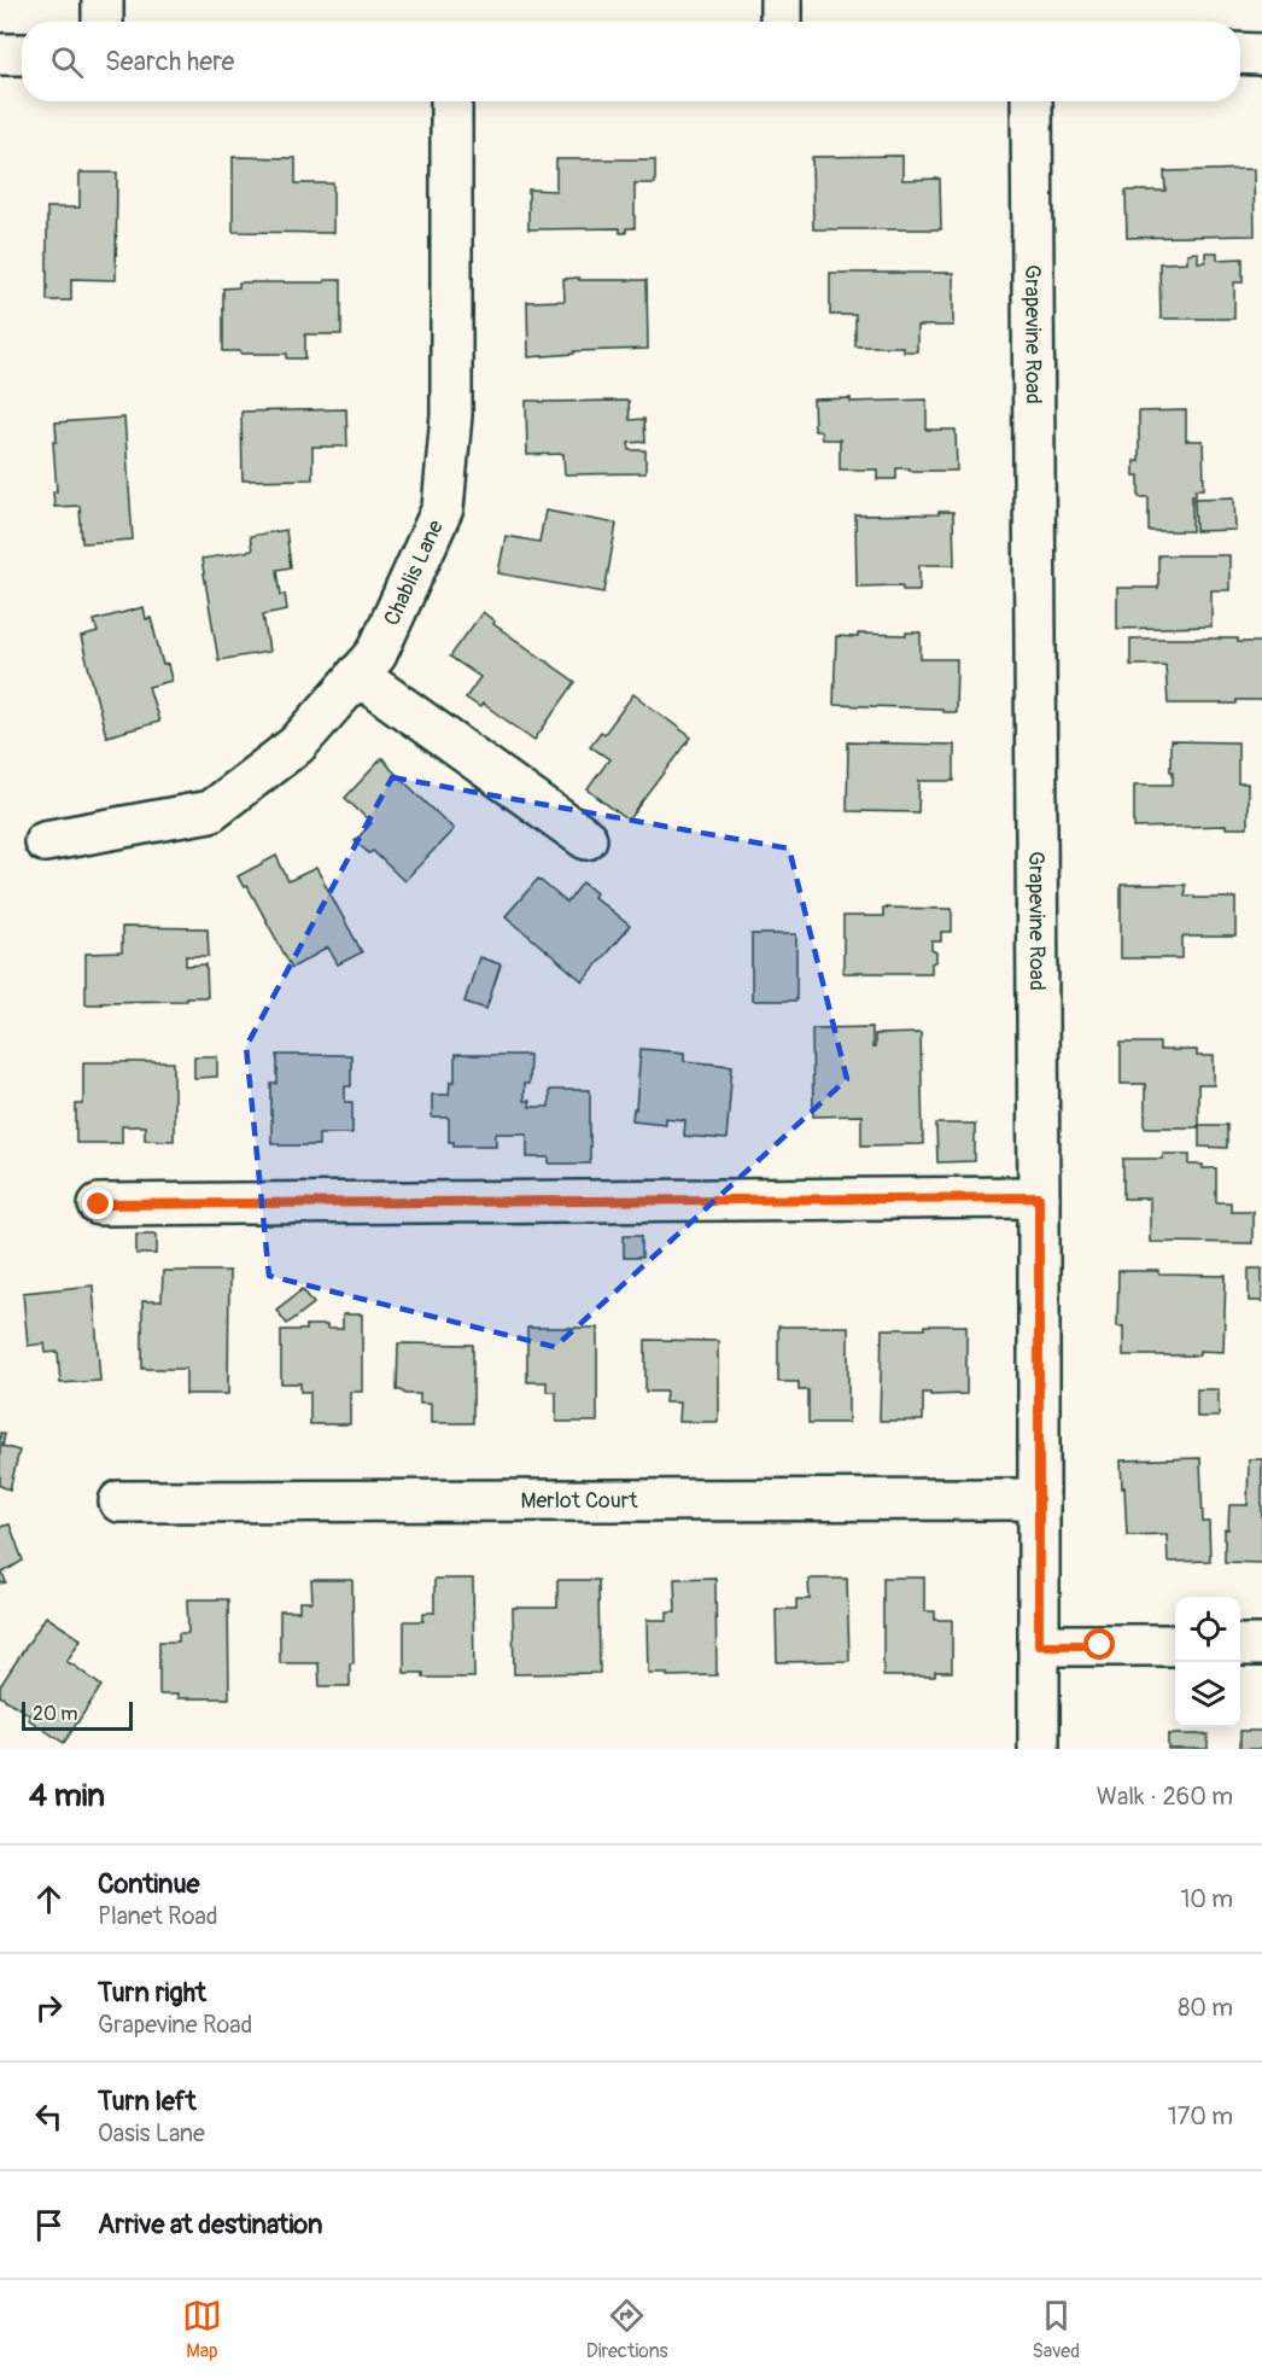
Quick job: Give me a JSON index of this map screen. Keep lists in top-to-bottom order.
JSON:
{
  "streets": {
    "street": ["Grapevine Road", "Chablis Lane", "Merlot Court"]
  },
  "crossings": [
    ["Grapevine Road", "Merlot Court"]
  ],
  "scale_bar": "20 m",
  "page": {
    "search": "Search here",
    "scale": "20 m",
    "heading": ["4 min", "Walk · 260 m"],
    "list": [
      ["Continue", "Planet Road", "10 m"],
      ["Turn right", "Grapevine Road", "80 m"],
      ["Turn left", "Oasis Lane", "170 m"],
      "Arrive at destination"
    ],
    "nav": ["Map", "Directions", "Saved"]
  }
}
